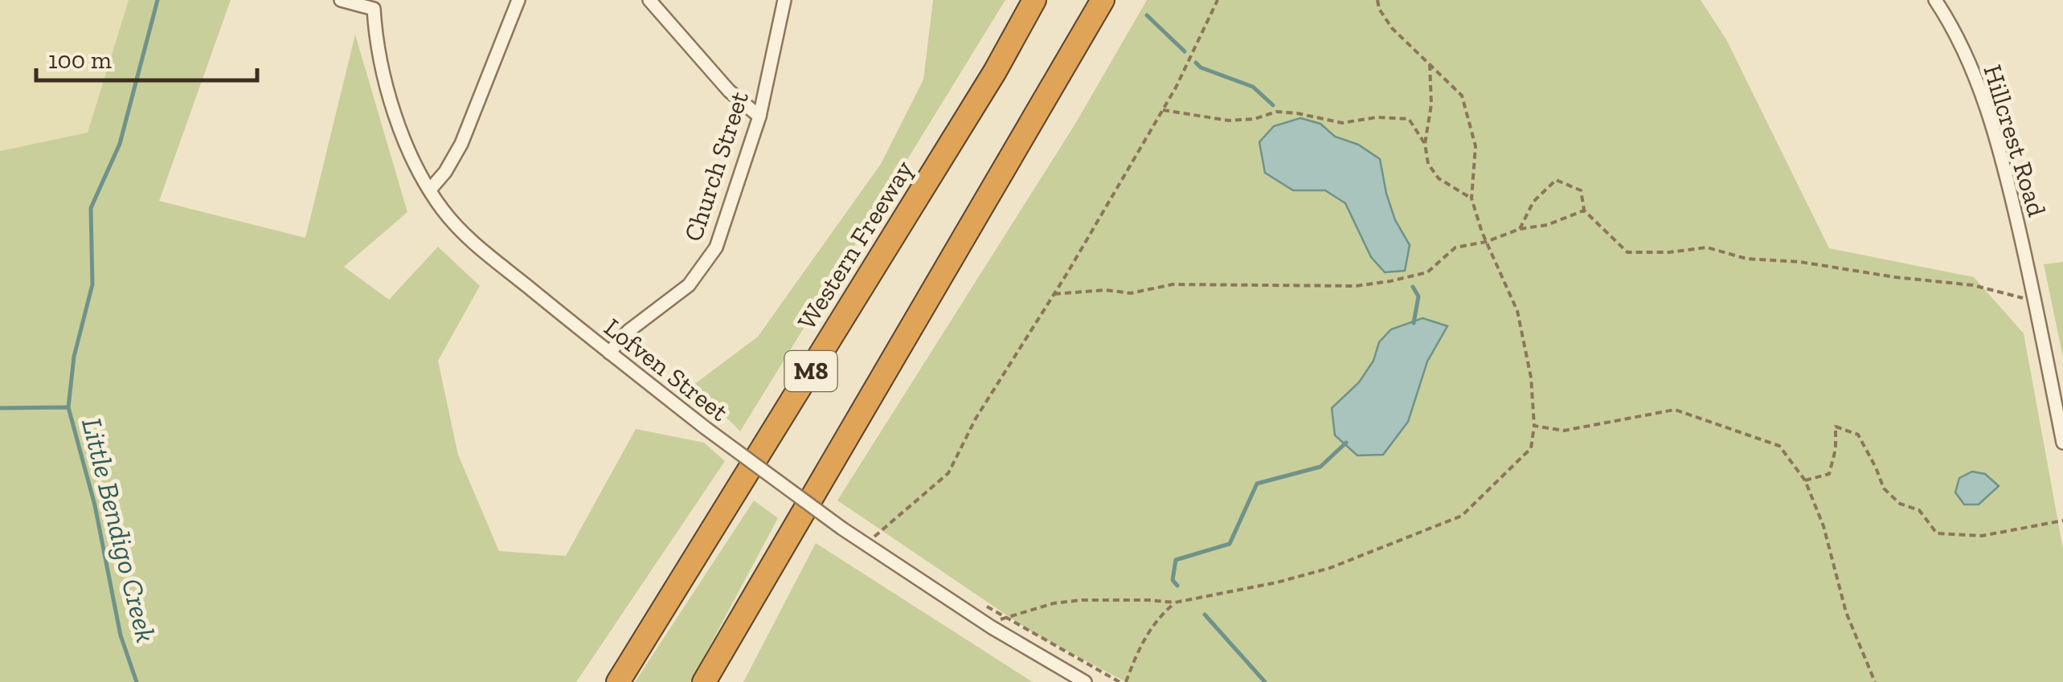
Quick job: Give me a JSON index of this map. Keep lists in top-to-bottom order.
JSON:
{
  "streets": {
    "highway": ["Western Freeway", "M8"],
    "street": ["Hillcrest Road", "Church Street", "Lofven Street"]
  },
  "crossings": [
    ["Church Street", "Lofven Street"]
  ],
  "water": ["Little Bendigo Creek"],
  "scale_bar": "100 m"
}
